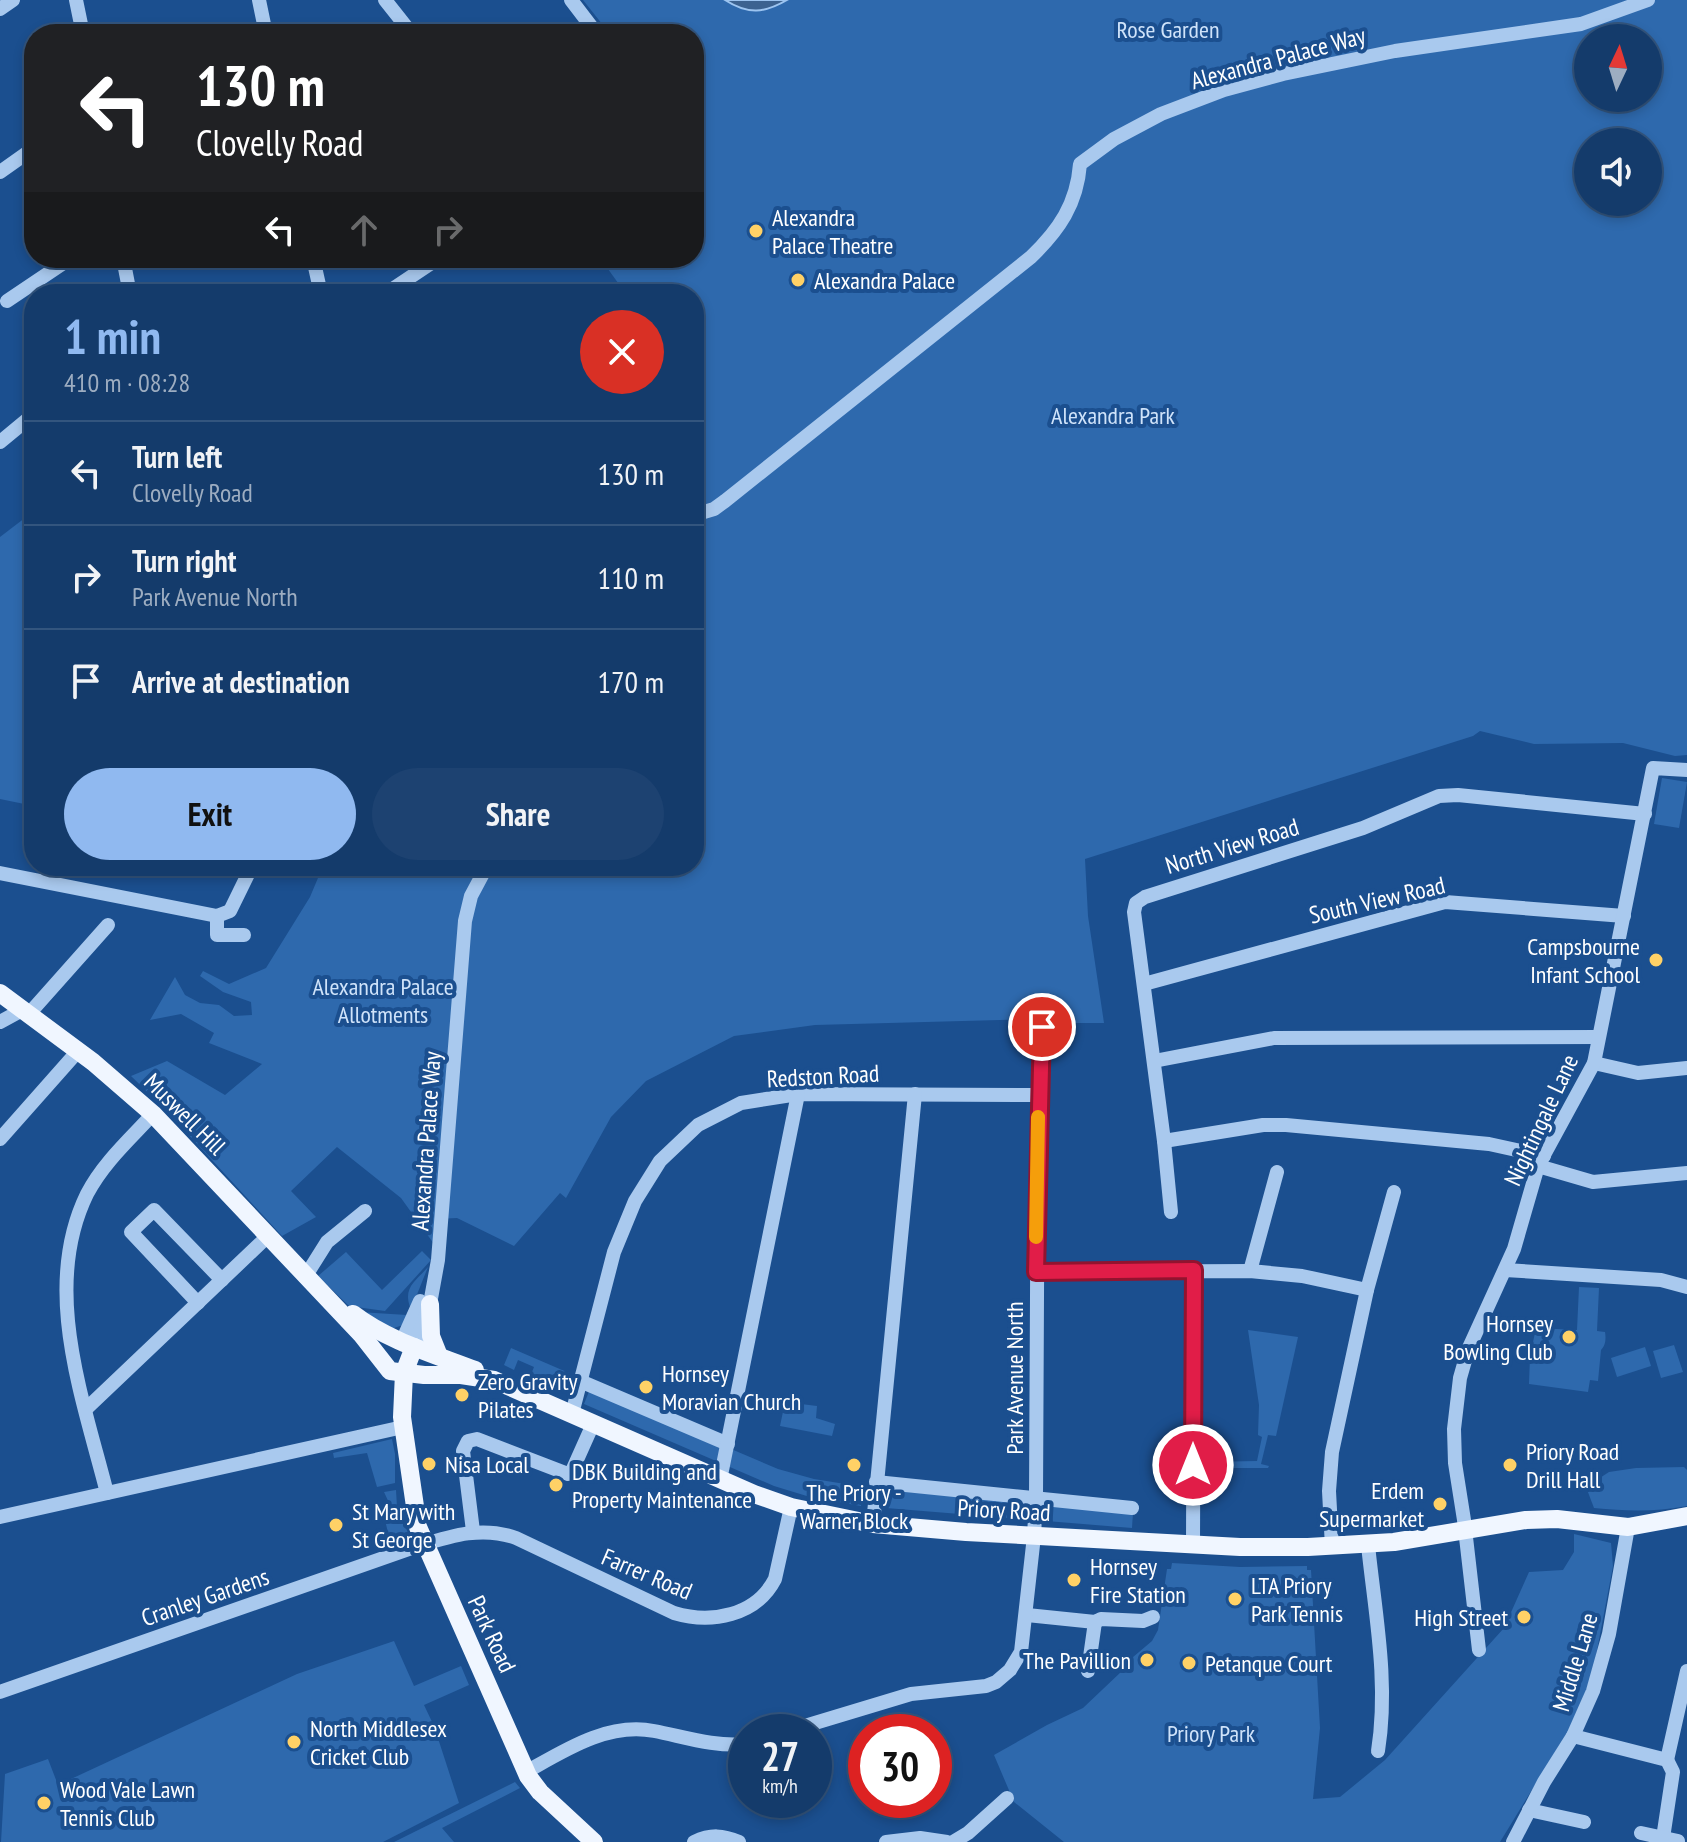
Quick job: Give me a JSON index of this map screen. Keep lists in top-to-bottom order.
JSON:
{
  "streets": {
    "main road": ["Muswell Hill", "Priory Road", "Park Road"],
    "street": [
      "Alexandra Palace Way",
      "North View Road",
      "South View Road",
      "Redston Road",
      "Nightingale Lane",
      "Park Avenue North",
      "Farrer Road",
      "Cranley Gardens",
      "Middle Lane"
    ]
  },
  "crossings": [
    ["Alexandra Palace Way", "Muswell Hill"],
    ["Alexandra Palace Way", "Priory Road"],
    ["Alexandra Palace Way", "Park Road"],
    ["North View Road", "South View Road"],
    ["North View Road", "Nightingale Lane"],
    ["South View Road", "Nightingale Lane"],
    ["Redston Road", "Park Avenue North"],
    ["Redston Road", "Priory Road"],
    ["Muswell Hill", "Priory Road"],
    ["Muswell Hill", "Park Road"],
    ["Nightingale Lane", "Priory Road"],
    ["Park Avenue North", "Priory Road"],
    ["Priory Road", "Farrer Road"],
    ["Priory Road", "Park Road"],
    ["Priory Road", "Middle Lane"],
    ["Farrer Road", "Cranley Gardens"],
    ["Farrer Road", "Park Road"],
    ["Cranley Gardens", "Park Road"]
  ],
  "parks": [
    "Rose Garden",
    "Alexandra Park",
    "Alexandra Palace Allotments",
    "Priory Park"
  ],
  "places": [
    "Alexandra Palace Theatre",
    "Alexandra Palace",
    "Campsbourne Infant School",
    "Hornsey Bowling Club",
    "Hornsey Moravian Church",
    "Zero Gravity Pilates",
    "Nisa Local",
    "The Priory - Warner Block",
    "Priory Road Drill Hall",
    "DBK Building and Property Maintenance",
    "Erdem Supermarket",
    "St Mary with St George",
    "Hornsey Fire Station",
    "LTA Priory Park Tennis",
    "High Street",
    "The Pavillion",
    "Petanque Court",
    "North Middlesex Cricket Club",
    "Wood Vale Lawn Tennis Club"
  ],
  "north": "top",
  "page": {
    "turn": ["130 m", "Clovelly Road"],
    "heading": ["1 min", "410 m · 08:28"],
    "list": [
      {
        "name": "Turn left",
        "note": "Clovelly Road",
        "value": "130 m"
      },
      {
        "name": "Turn right",
        "note": "Park Avenue North",
        "value": "110 m"
      },
      {
        "name": "Arrive at destination",
        "value": "170 m"
      }
    ],
    "buttons": ["Exit", "Share"],
    "speed": "27 km/h",
    "limit": "30"
  }
}
